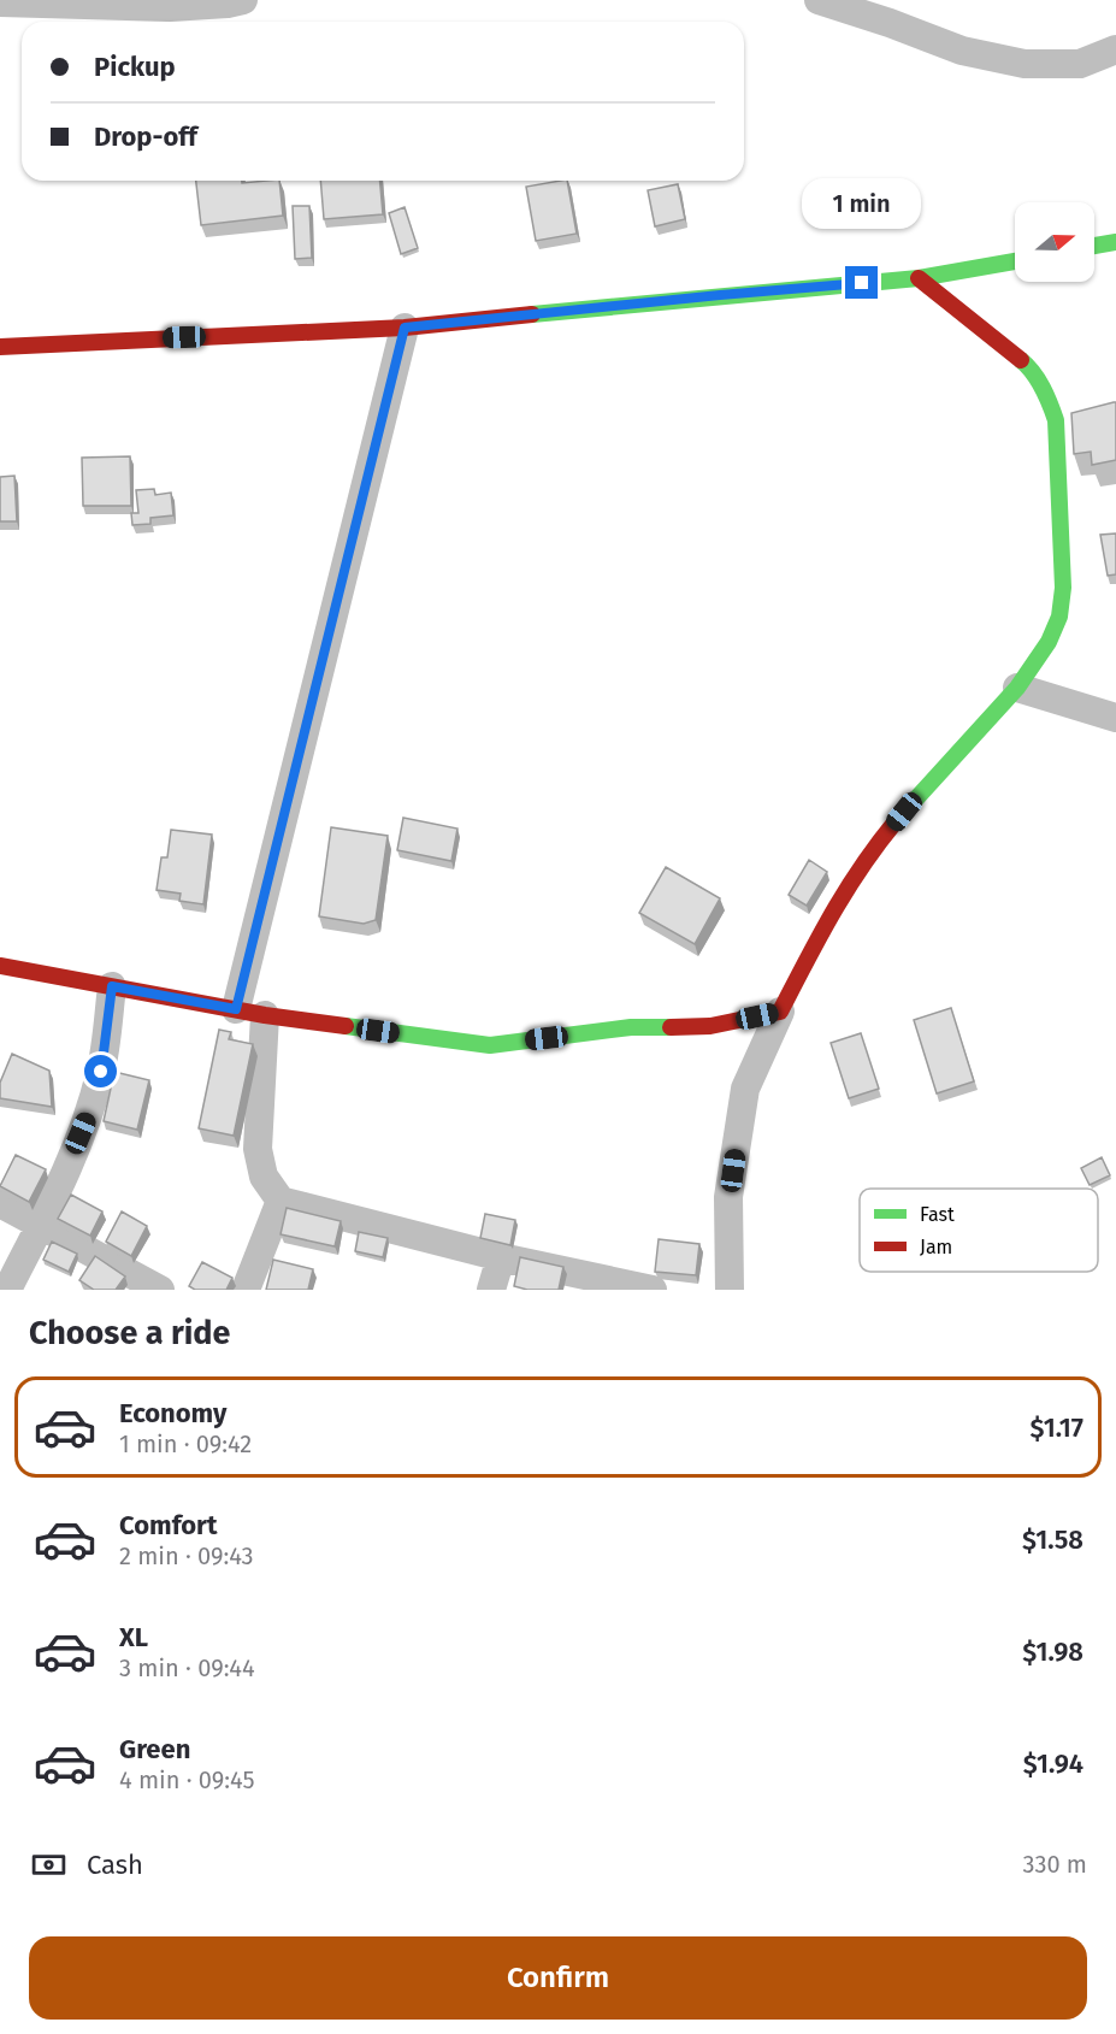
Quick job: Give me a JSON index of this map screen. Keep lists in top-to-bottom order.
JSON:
{
  "legend": ["Fast", "Jam"],
  "north": "right",
  "page": {
    "banner": ["Pickup", "Drop-off"],
    "bubble": "1 min",
    "heading": "Choose a ride",
    "list": [
      {
        "name": "Economy",
        "note": "1 min · 09:42",
        "value": "$1.17"
      },
      {
        "name": "Comfort",
        "note": "2 min · 09:43",
        "value": "$1.58"
      },
      {
        "name": "XL",
        "note": "3 min · 09:44",
        "value": "$1.98"
      },
      {
        "name": "Green",
        "note": "4 min · 09:45",
        "value": "$1.94"
      }
    ],
    "pay": ["Cash", "330 m"],
    "buttons": "Confirm"
  }
}
